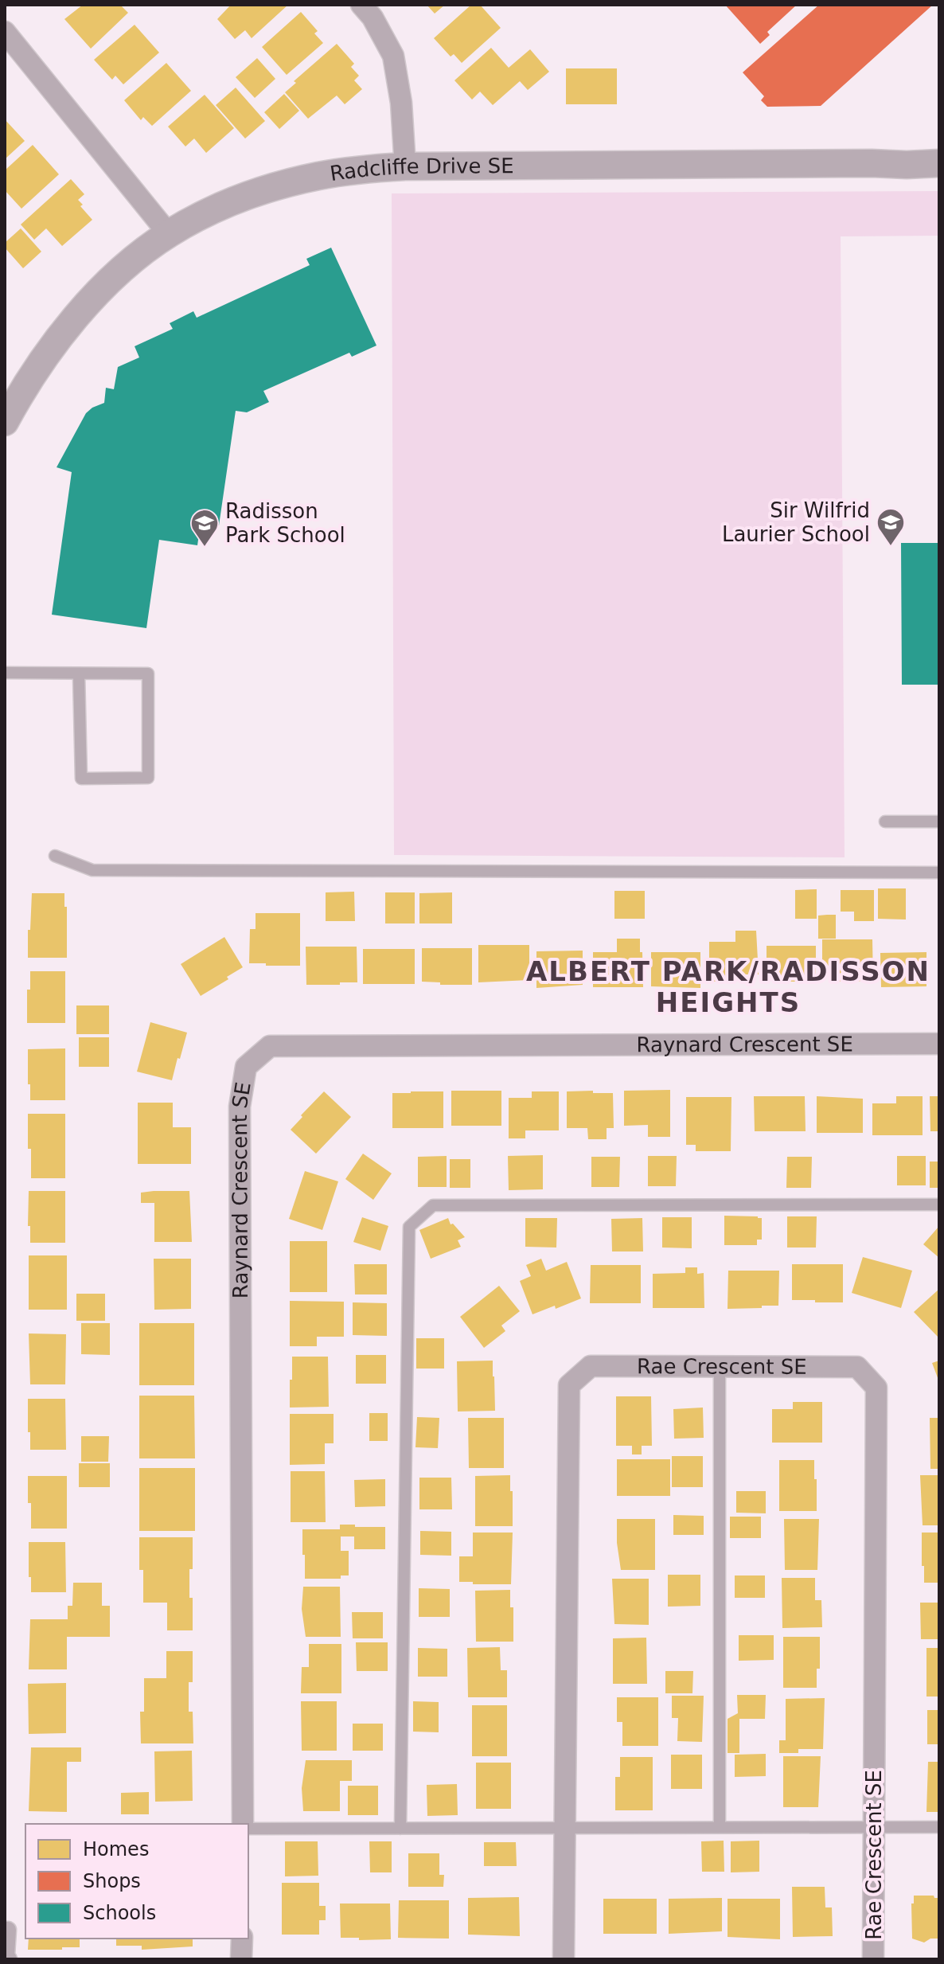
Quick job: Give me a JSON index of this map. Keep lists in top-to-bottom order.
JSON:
{
  "streets": {
    "street": ["Radcliffe Drive SE", "Raynard Crescent SE", "Rae Crescent SE"]
  },
  "districts": ["ALBERT PARK/RADISSON HEIGHTS"],
  "places": {
    "school or university": ["Sir Wilfrid Laurier School", "Radisson Park School"]
  },
  "legend": ["Homes", "Shops", "Schools"]
}
